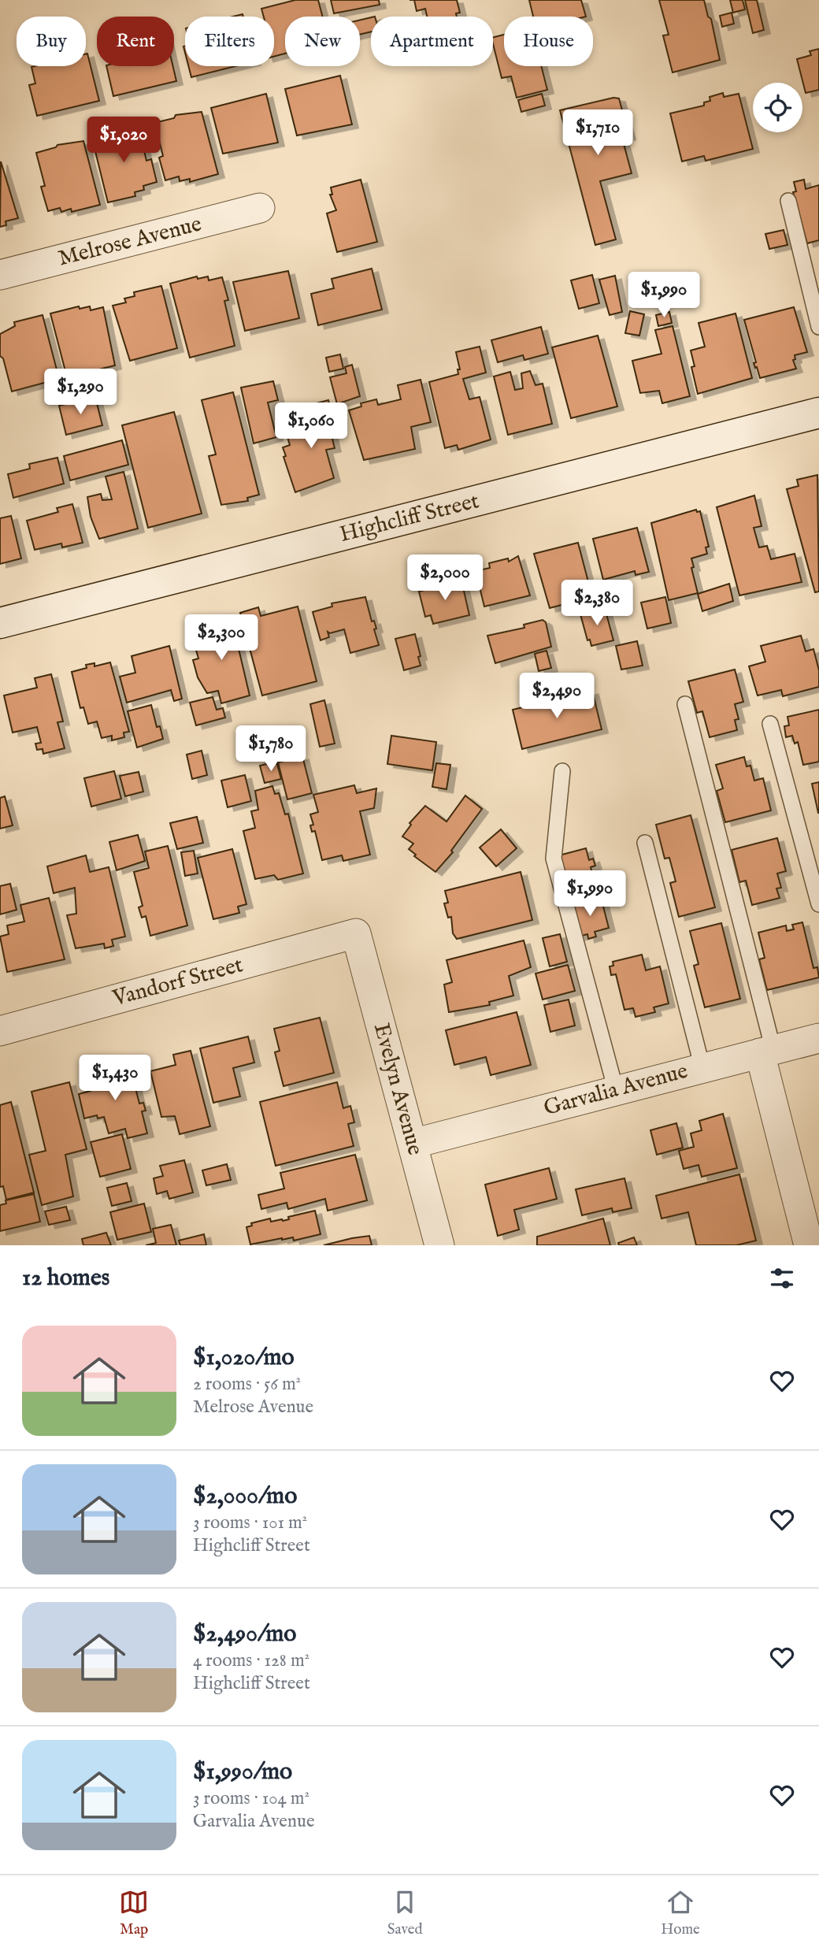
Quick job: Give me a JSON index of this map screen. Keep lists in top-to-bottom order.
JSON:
{
  "streets": {
    "street": [
      "Melrose Avenue",
      "Highcliff Street",
      "Vandorf Street",
      "Evelyn Avenue",
      "Garvalia Avenue"
    ]
  },
  "crossings": [
    ["Vandorf Street", "Evelyn Avenue"],
    ["Evelyn Avenue", "Garvalia Avenue"]
  ],
  "page": {
    "chip": [
      "Buy",
      "Rent",
      "Filters",
      "New",
      "Apartment",
      "House"
    ],
    "price": [
      "$1,710",
      "$1,020",
      "$1,990",
      "$1,290",
      "$1,060",
      "$2,000",
      "$2,380",
      "$2,300",
      "$2,490",
      "$1,780",
      "$1,990",
      "$1,430"
    ],
    "heading": "12 homes",
    "list": [
      {
        "name": "$1,020/mo",
        "note": "2 rooms · 56 m² · Melrose Avenue"
      },
      {
        "name": "$2,000/mo",
        "note": "3 rooms · 101 m² · Highcliff Street"
      },
      {
        "name": "$2,490/mo",
        "note": "4 rooms · 128 m² · Highcliff Street"
      },
      {
        "name": "$1,990/mo",
        "note": "3 rooms · 104 m² · Garvalia Avenue"
      }
    ],
    "tabs": ["Map", "Saved", "Home"]
  }
}
